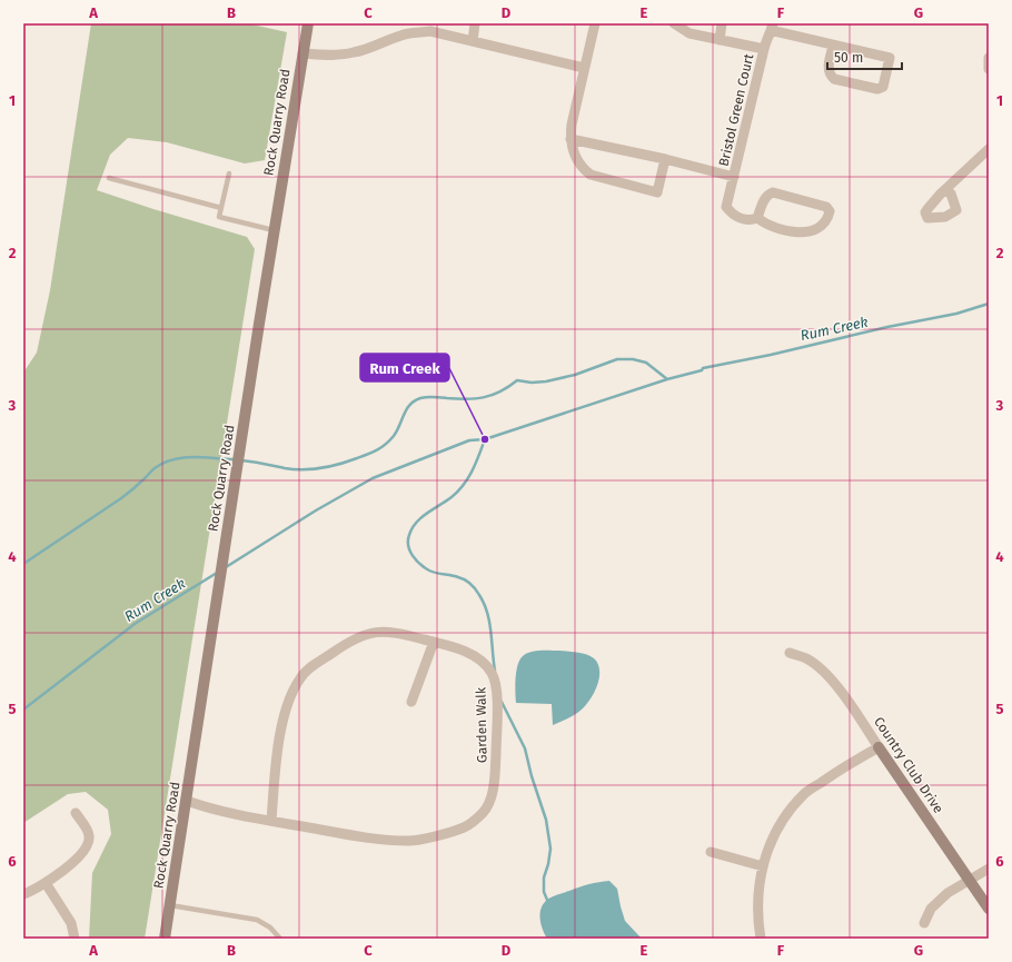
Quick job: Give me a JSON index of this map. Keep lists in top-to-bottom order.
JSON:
{
  "streets": {
    "street": [
      "Bristol Green Court",
      "Rock Quarry Road",
      "Garden Walk",
      "Country Club Drive"
    ]
  },
  "crossings": [
    ["Rock Quarry Road", "Garden Walk"]
  ],
  "water": ["Rum Creek"],
  "places": ["Rum Creek"],
  "scale_bar": "50 m",
  "grid": {
    "columns": [
      "A",
      "B",
      "C",
      "D",
      "E",
      "F",
      "G"
    ],
    "rows": [
      "1",
      "2",
      "3",
      "4",
      "5",
      "6"
    ]
  }
}
